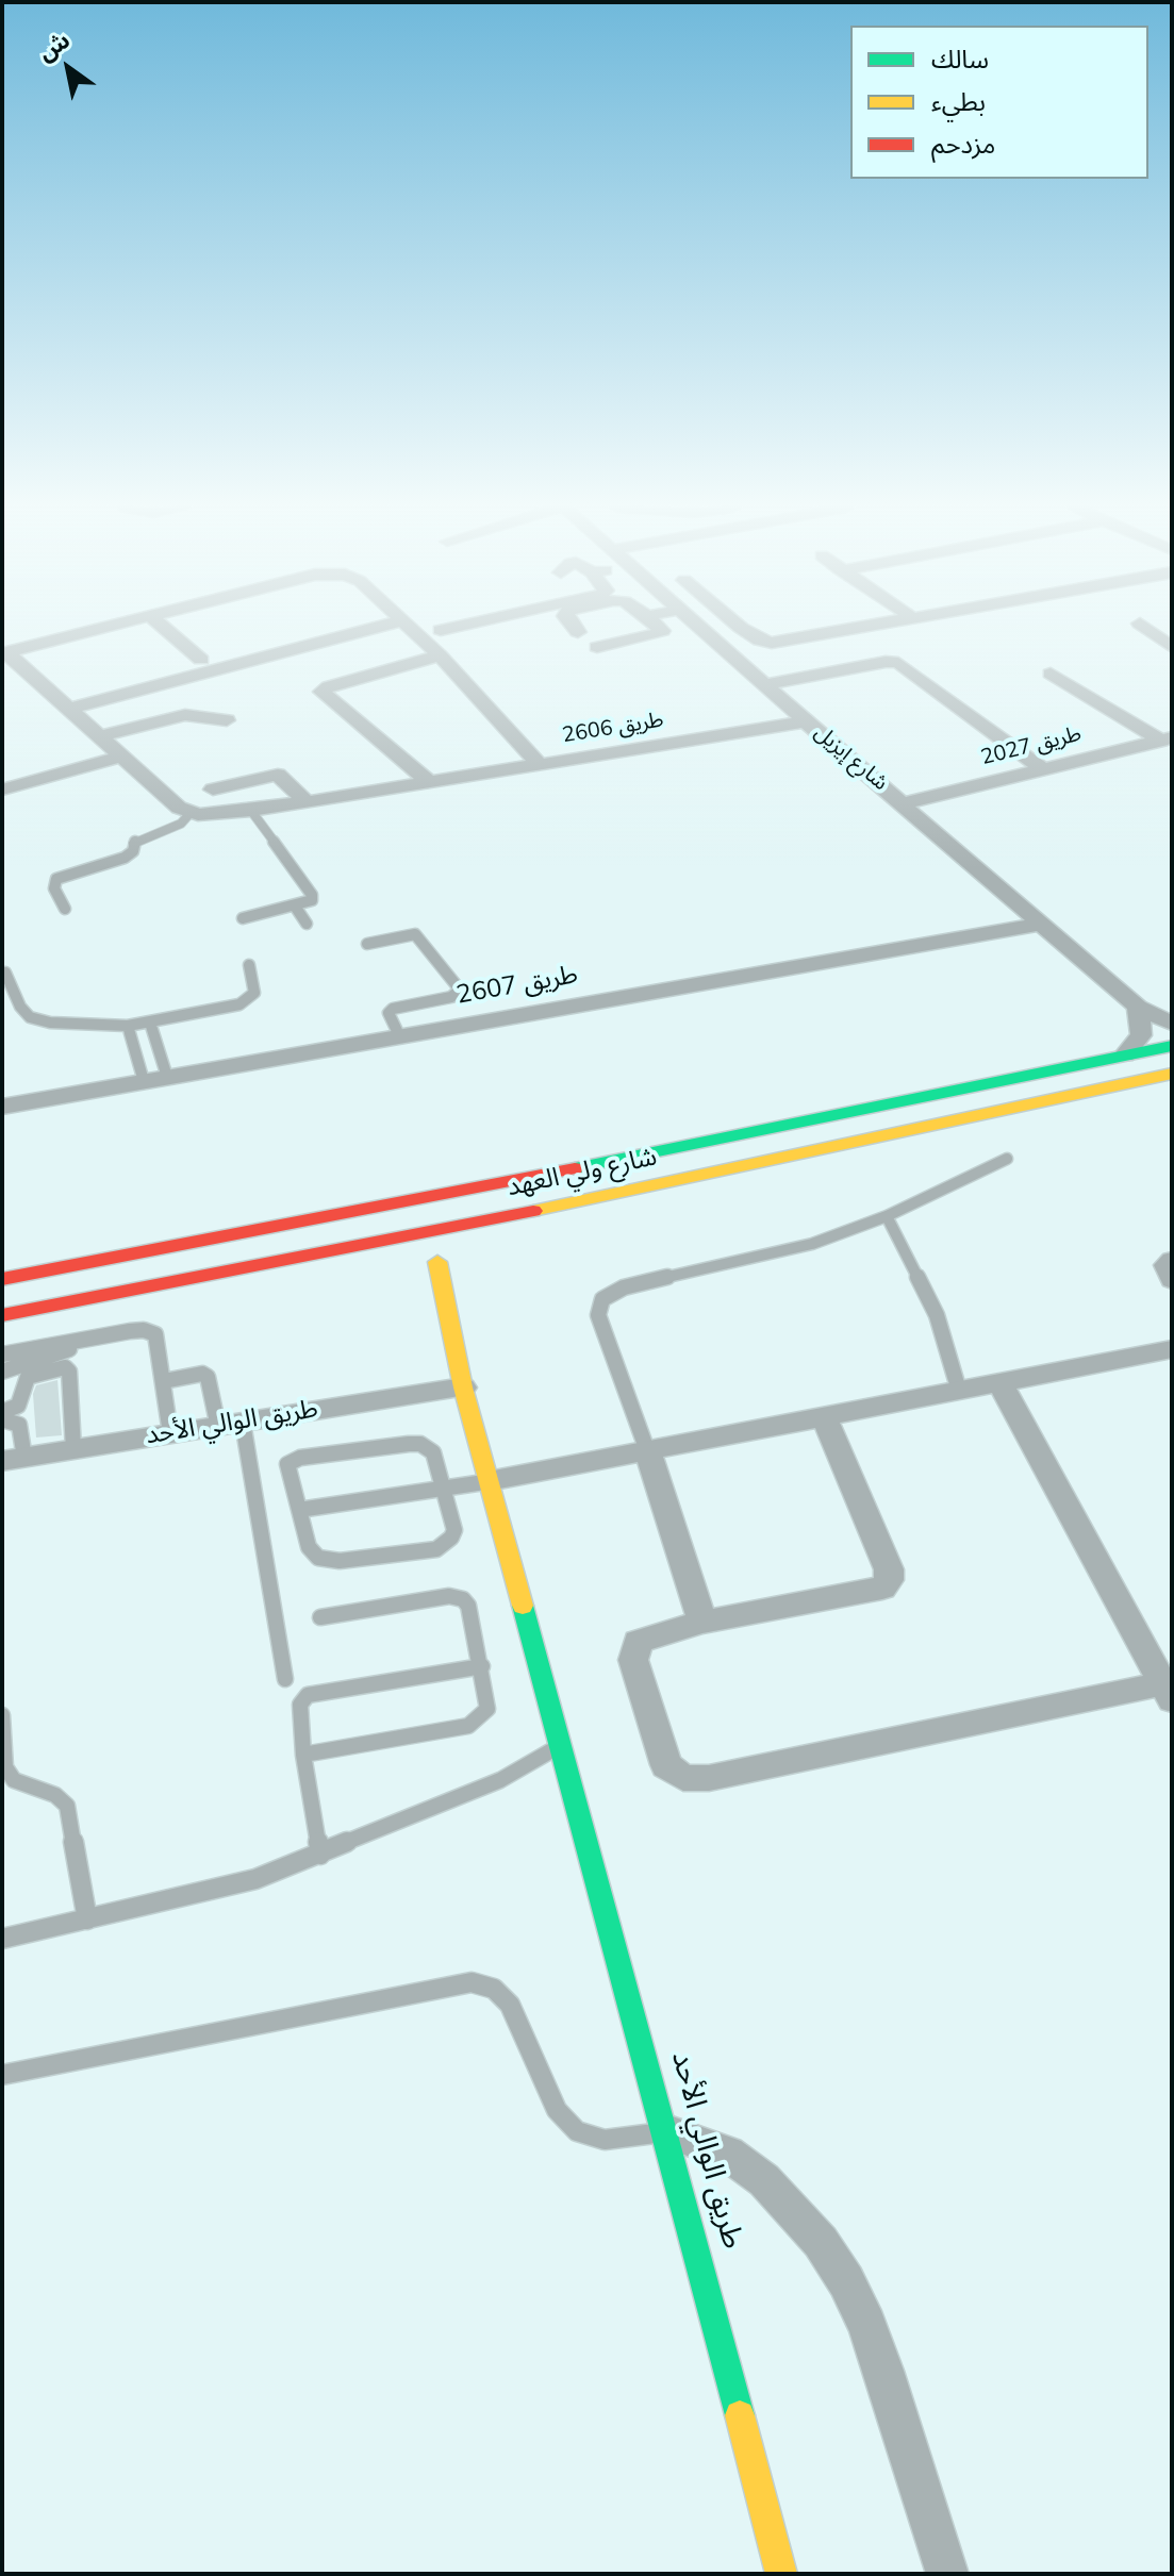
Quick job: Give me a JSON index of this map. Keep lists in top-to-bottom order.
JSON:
{
  "streets": {
    "main road": ["شارع ولي العهد", "طريق الوالي الأحد"],
    "street": [
      "طريق 2606",
      "طريق 2027",
      "شارع إيزيل",
      "طريق 2607"
    ]
  },
  "crossings": [
    ["طريق 2606", "شارع إيزيل"],
    ["طريق 2027", "شارع إيزيل"],
    ["شارع إيزيل", "طريق 2607"]
  ],
  "legend": ["سالك", "بطيء", "مزدحم"],
  "north": "top left"
}
